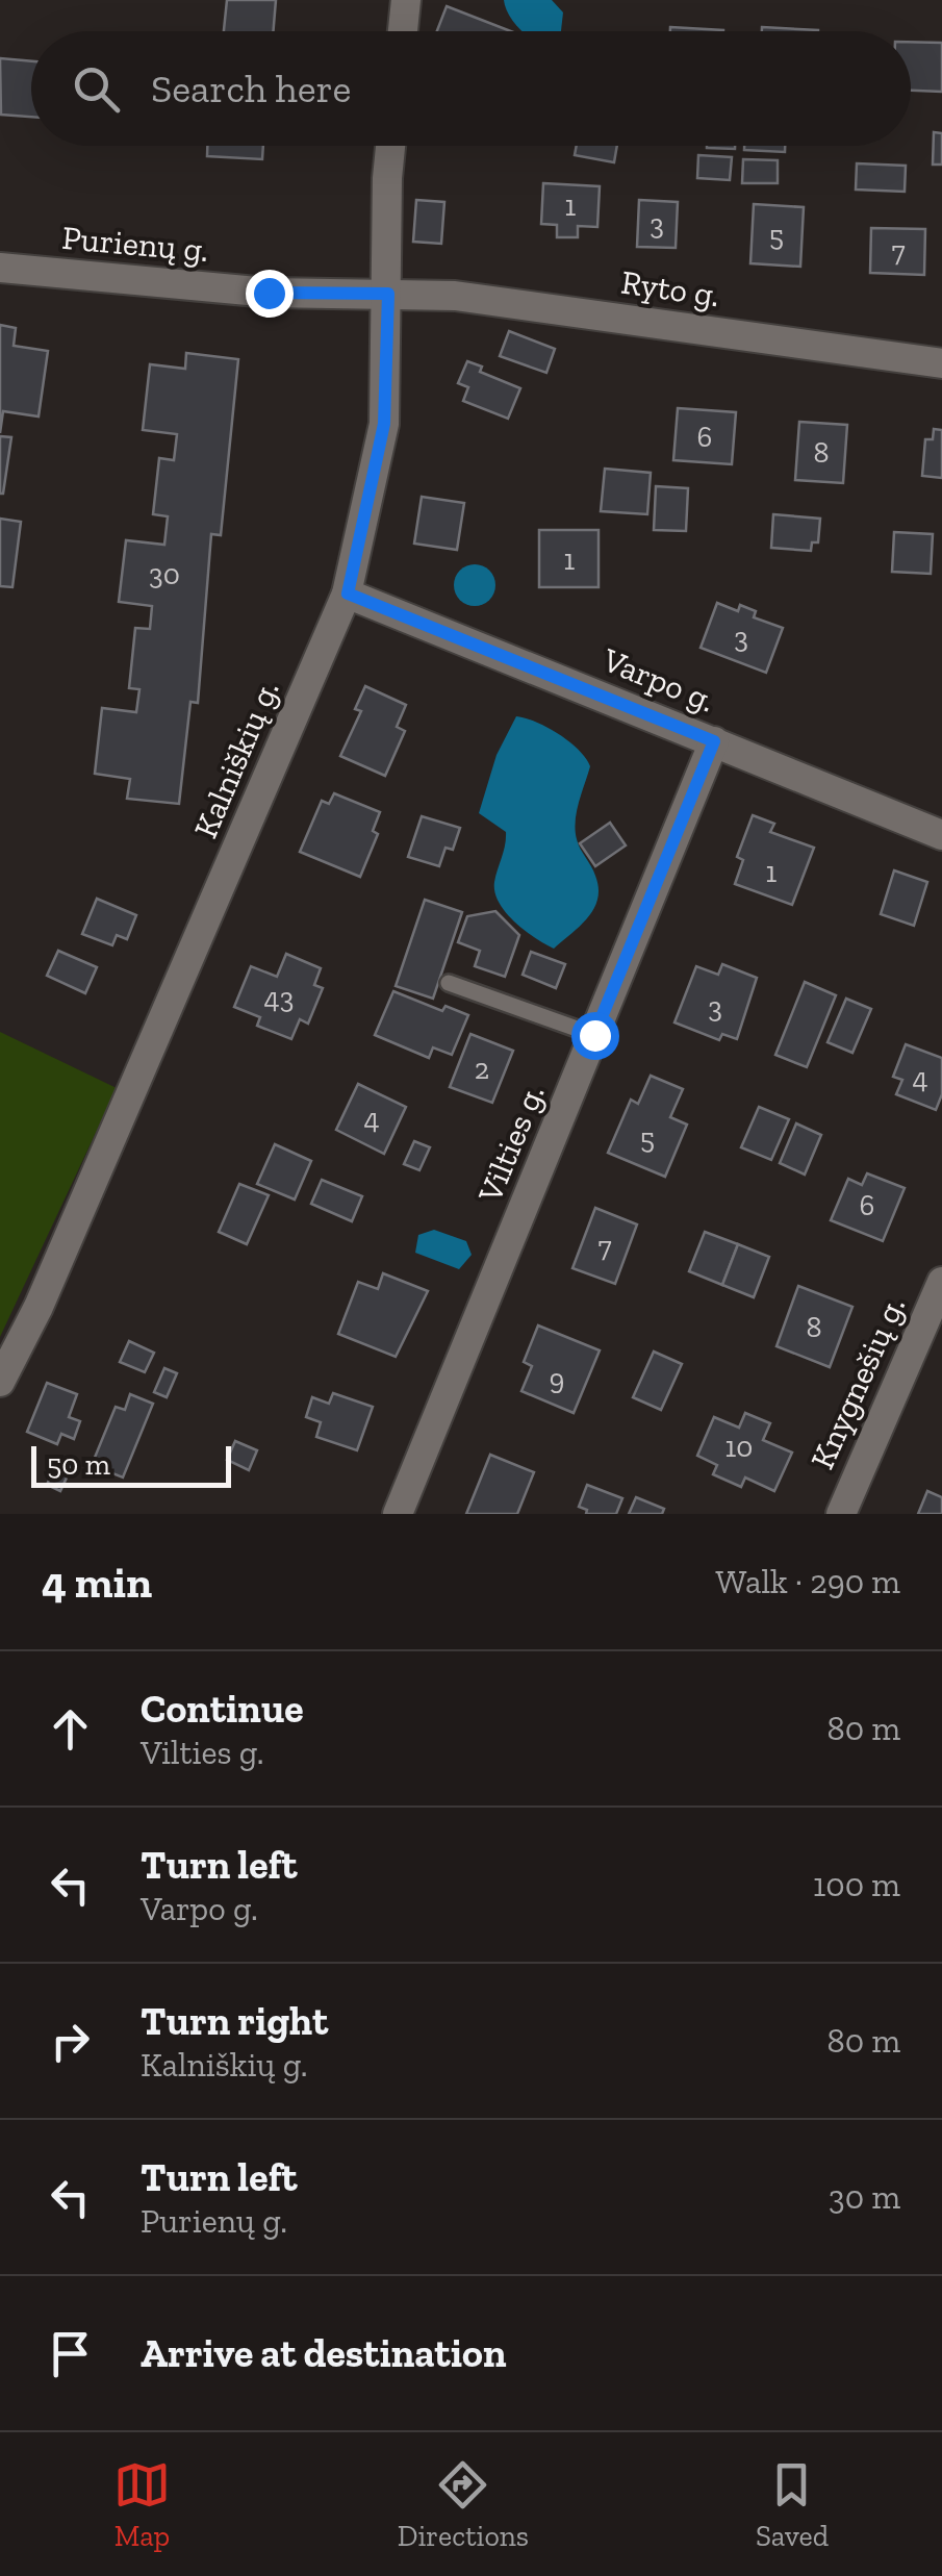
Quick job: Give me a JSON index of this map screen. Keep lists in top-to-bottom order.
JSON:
{
  "streets": {
    "street": [
      "Purienų g.",
      "Ryto g.",
      "Varpo g.",
      "Kalniškių g.",
      "Vilties g.",
      "Knygnešių g."
    ]
  },
  "crossings": [
    ["Purienų g.", "Ryto g."],
    ["Purienų g.", "Kalniškių g."],
    ["Ryto g.", "Kalniškių g."],
    ["Varpo g.", "Kalniškių g."],
    ["Varpo g.", "Vilties g."]
  ],
  "house_numbers": [
    "1",
    "3",
    "5",
    "7",
    "6",
    "8",
    "1",
    "30",
    "3",
    "1",
    "43",
    "3",
    "2",
    "4",
    "4",
    "5",
    "6",
    "7",
    "8",
    "9",
    "10"
  ],
  "scale_bar": "50 m",
  "page": {
    "search": "Search here",
    "scale": "50 m",
    "heading": ["4 min", "Walk · 290 m"],
    "list": [
      ["Continue", "Vilties g.", "80 m"],
      ["Turn left", "Varpo g.", "100 m"],
      ["Turn right", "Kalniškių g.", "80 m"],
      ["Turn left", "Purienų g.", "30 m"],
      "Arrive at destination"
    ],
    "nav": ["Map", "Directions", "Saved"]
  }
}
